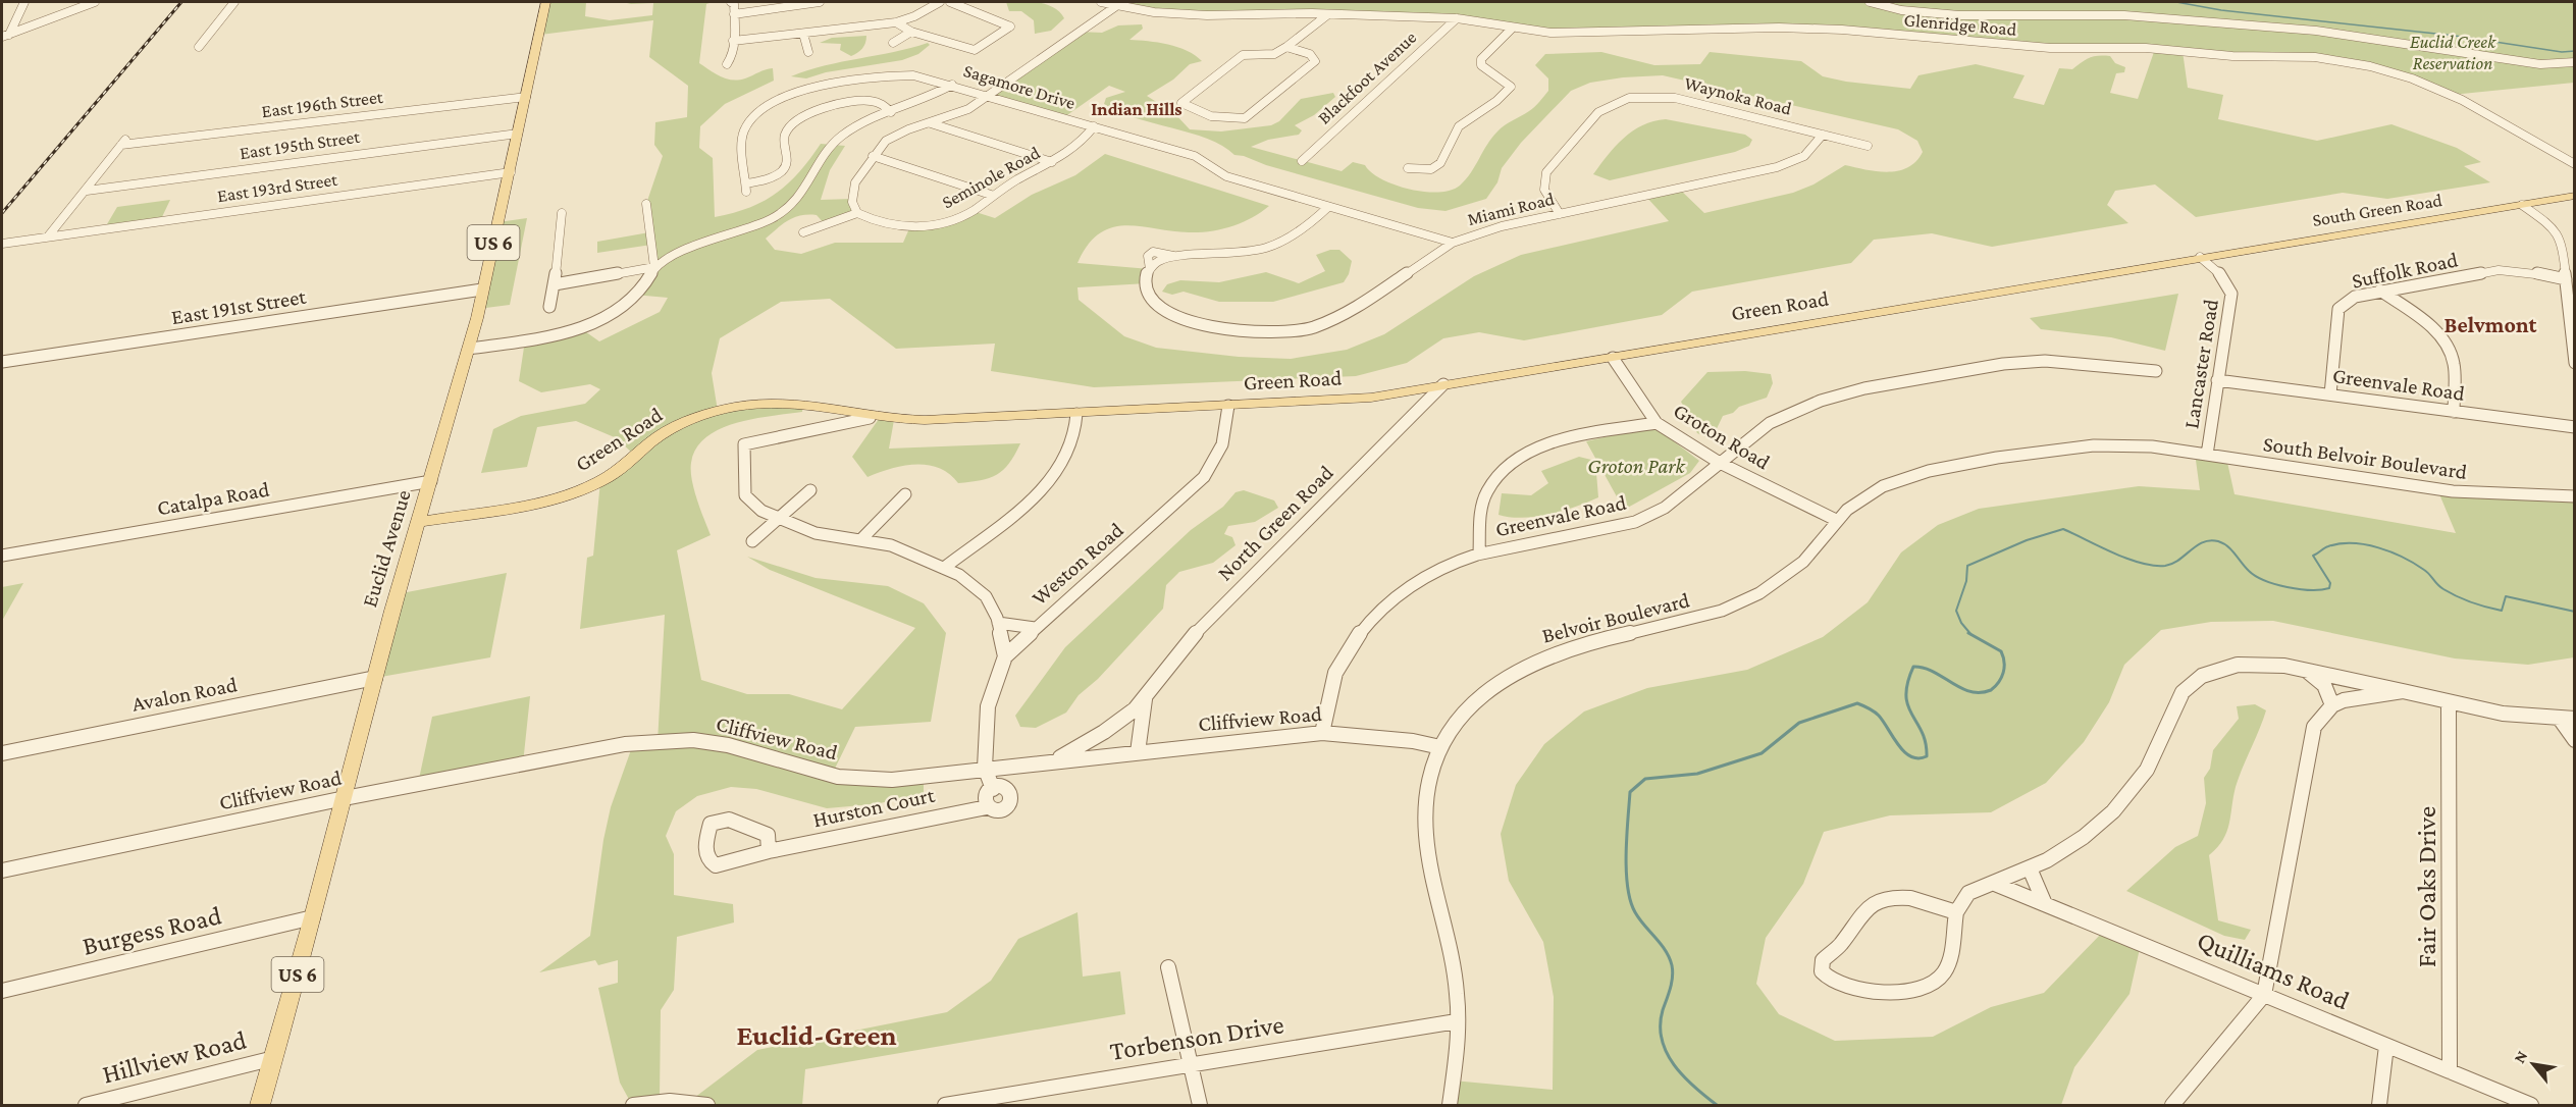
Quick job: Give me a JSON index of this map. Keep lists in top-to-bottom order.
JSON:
{
  "streets": {
    "main road": [
      "South Green Road",
      "US 6",
      "Green Road",
      "Euclid Avenue"
    ],
    "street": [
      "Glenridge Road",
      "Blackfoot Avenue",
      "Sagamore Drive",
      "Waynoka Road",
      "East 196th Street",
      "East 195th Street",
      "Seminole Road",
      "East 193rd Street",
      "Miami Road",
      "Suffolk Road",
      "East 191st Street",
      "Lancaster Road",
      "Greenvale Road",
      "Groton Road",
      "South Belvoir Boulevard",
      "Catalpa Road",
      "North Green Road",
      "Weston Road",
      "Belvoir Boulevard",
      "Avalon Road",
      "Cliffview Road",
      "Hurston Court",
      "Fair Oaks Drive",
      "Burgess Road",
      "Quilliams Road",
      "Torbenson Drive",
      "Hillview Road"
    ]
  },
  "crossings": [
    ["Glenridge Road", "Blackfoot Avenue"],
    ["Sagamore Drive", "Seminole Road"],
    ["Sagamore Drive", "Miami Road"],
    ["Waynoka Road", "Miami Road"],
    ["East 196th Street", "East 195th Street"],
    ["East 196th Street", "Euclid Avenue"],
    ["East 195th Street", "Euclid Avenue"],
    ["East 193rd Street", "Euclid Avenue"],
    ["South Green Road", "Green Road"],
    ["South Green Road", "Lancaster Road"],
    ["Suffolk Road", "Greenvale Road"],
    ["Green Road", "Groton Road"],
    ["Green Road", "North Green Road"],
    ["Green Road", "Euclid Avenue"],
    ["Green Road", "Weston Road"],
    ["East 191st Street", "Euclid Avenue"],
    ["Lancaster Road", "Greenvale Road"],
    ["Lancaster Road", "South Belvoir Boulevard"],
    ["Greenvale Road", "Groton Road"],
    ["Greenvale Road", "Cliffview Road"],
    ["Groton Road", "Belvoir Boulevard"],
    ["South Belvoir Boulevard", "Belvoir Boulevard"],
    ["Catalpa Road", "Euclid Avenue"],
    ["North Green Road", "Cliffview Road"],
    ["Euclid Avenue", "Avalon Road"],
    ["Euclid Avenue", "Cliffview Road"],
    ["Euclid Avenue", "Burgess Road"],
    ["Euclid Avenue", "Hillview Road"],
    ["Weston Road", "Cliffview Road"],
    ["Weston Road", "Hurston Court"],
    ["Belvoir Boulevard", "Cliffview Road"],
    ["Belvoir Boulevard", "Torbenson Drive"],
    ["Cliffview Road", "Hurston Court"],
    ["Fair Oaks Drive", "Quilliams Road"]
  ],
  "districts": ["Indian Hills", "Belvmont", "Euclid-Green"],
  "parks": ["Euclid Creek Reservation", "Groton Park"],
  "north": "top left"
}
